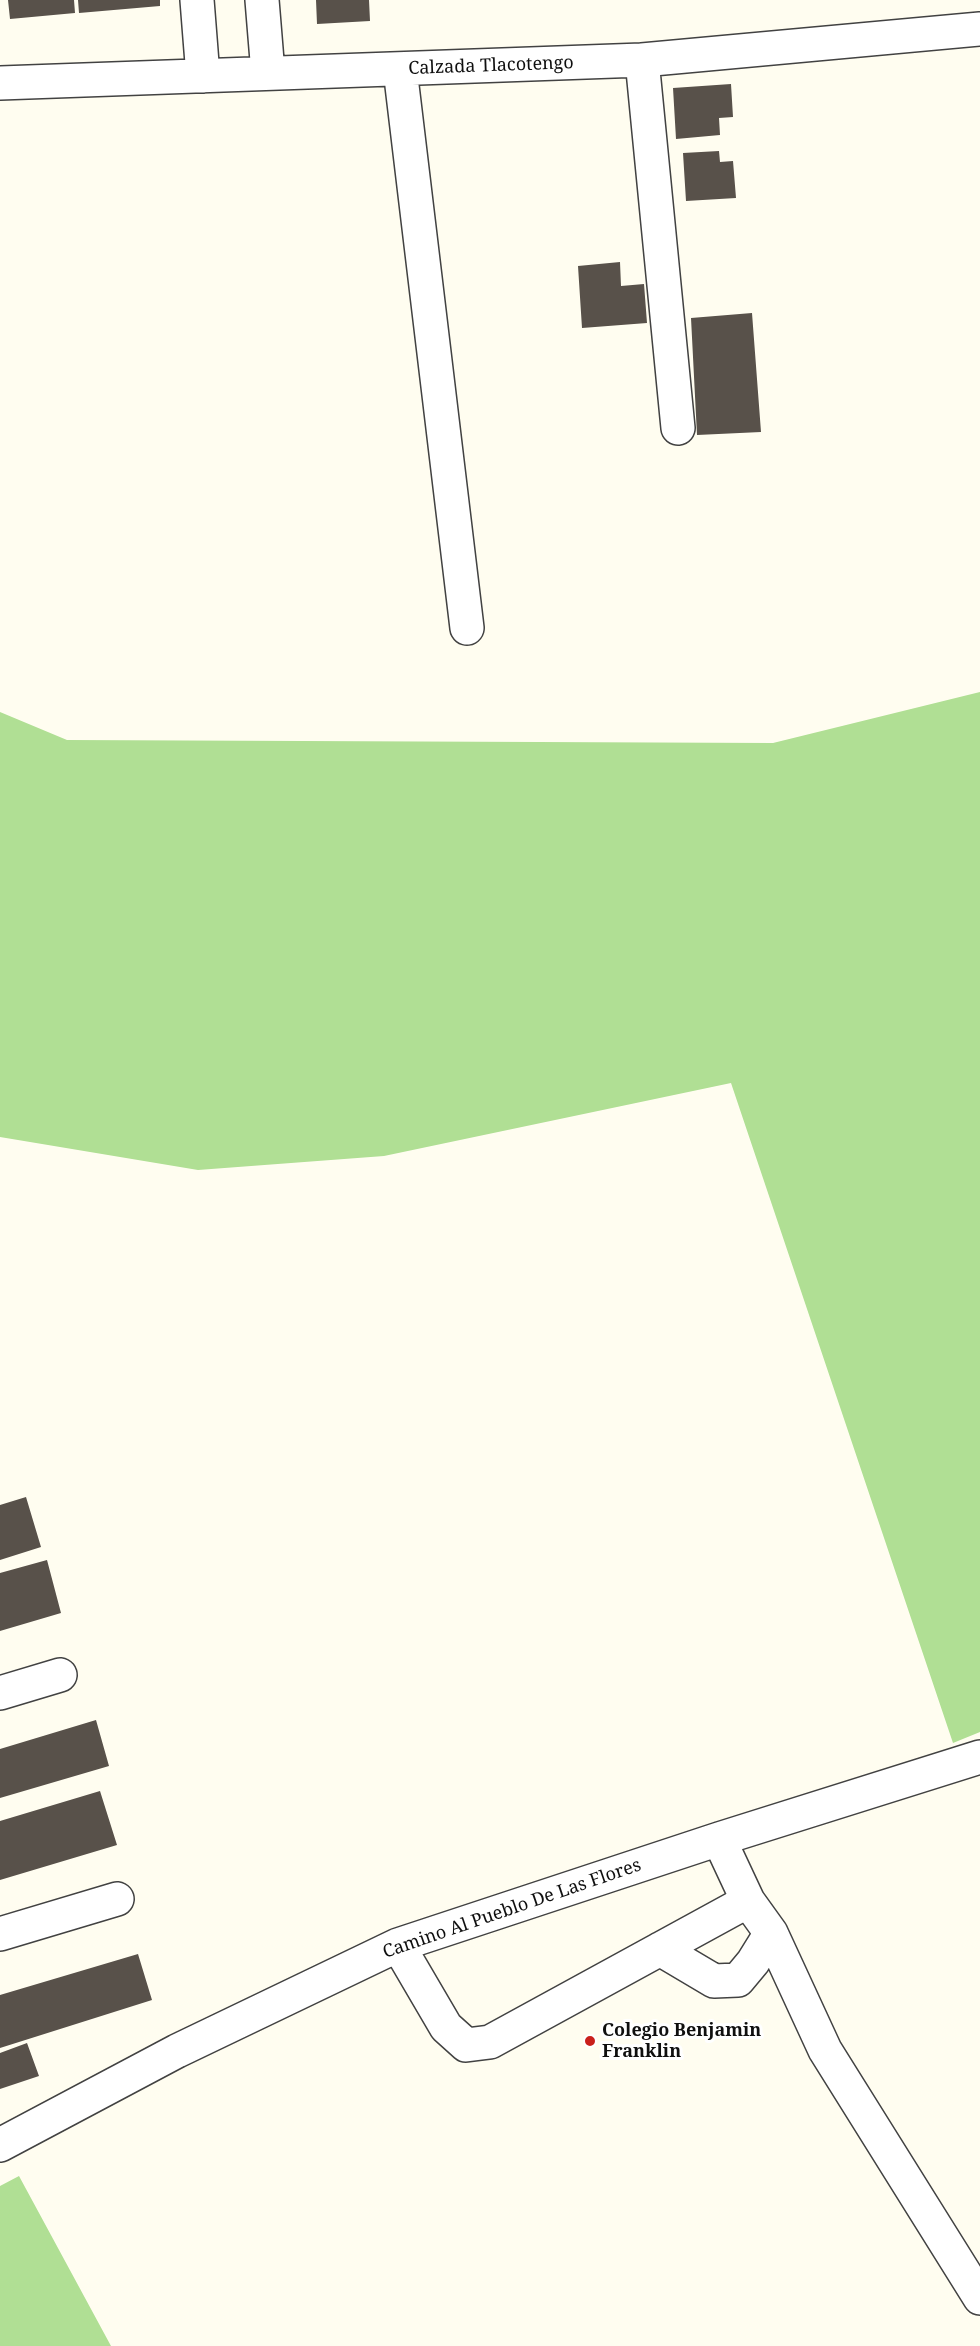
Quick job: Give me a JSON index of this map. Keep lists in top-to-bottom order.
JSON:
{
  "streets": {
    "street": ["Calzada Tlacotengo", "Camino Al Pueblo De Las Flores"]
  },
  "places": ["Colegio Benjamin Franklin"]
}
